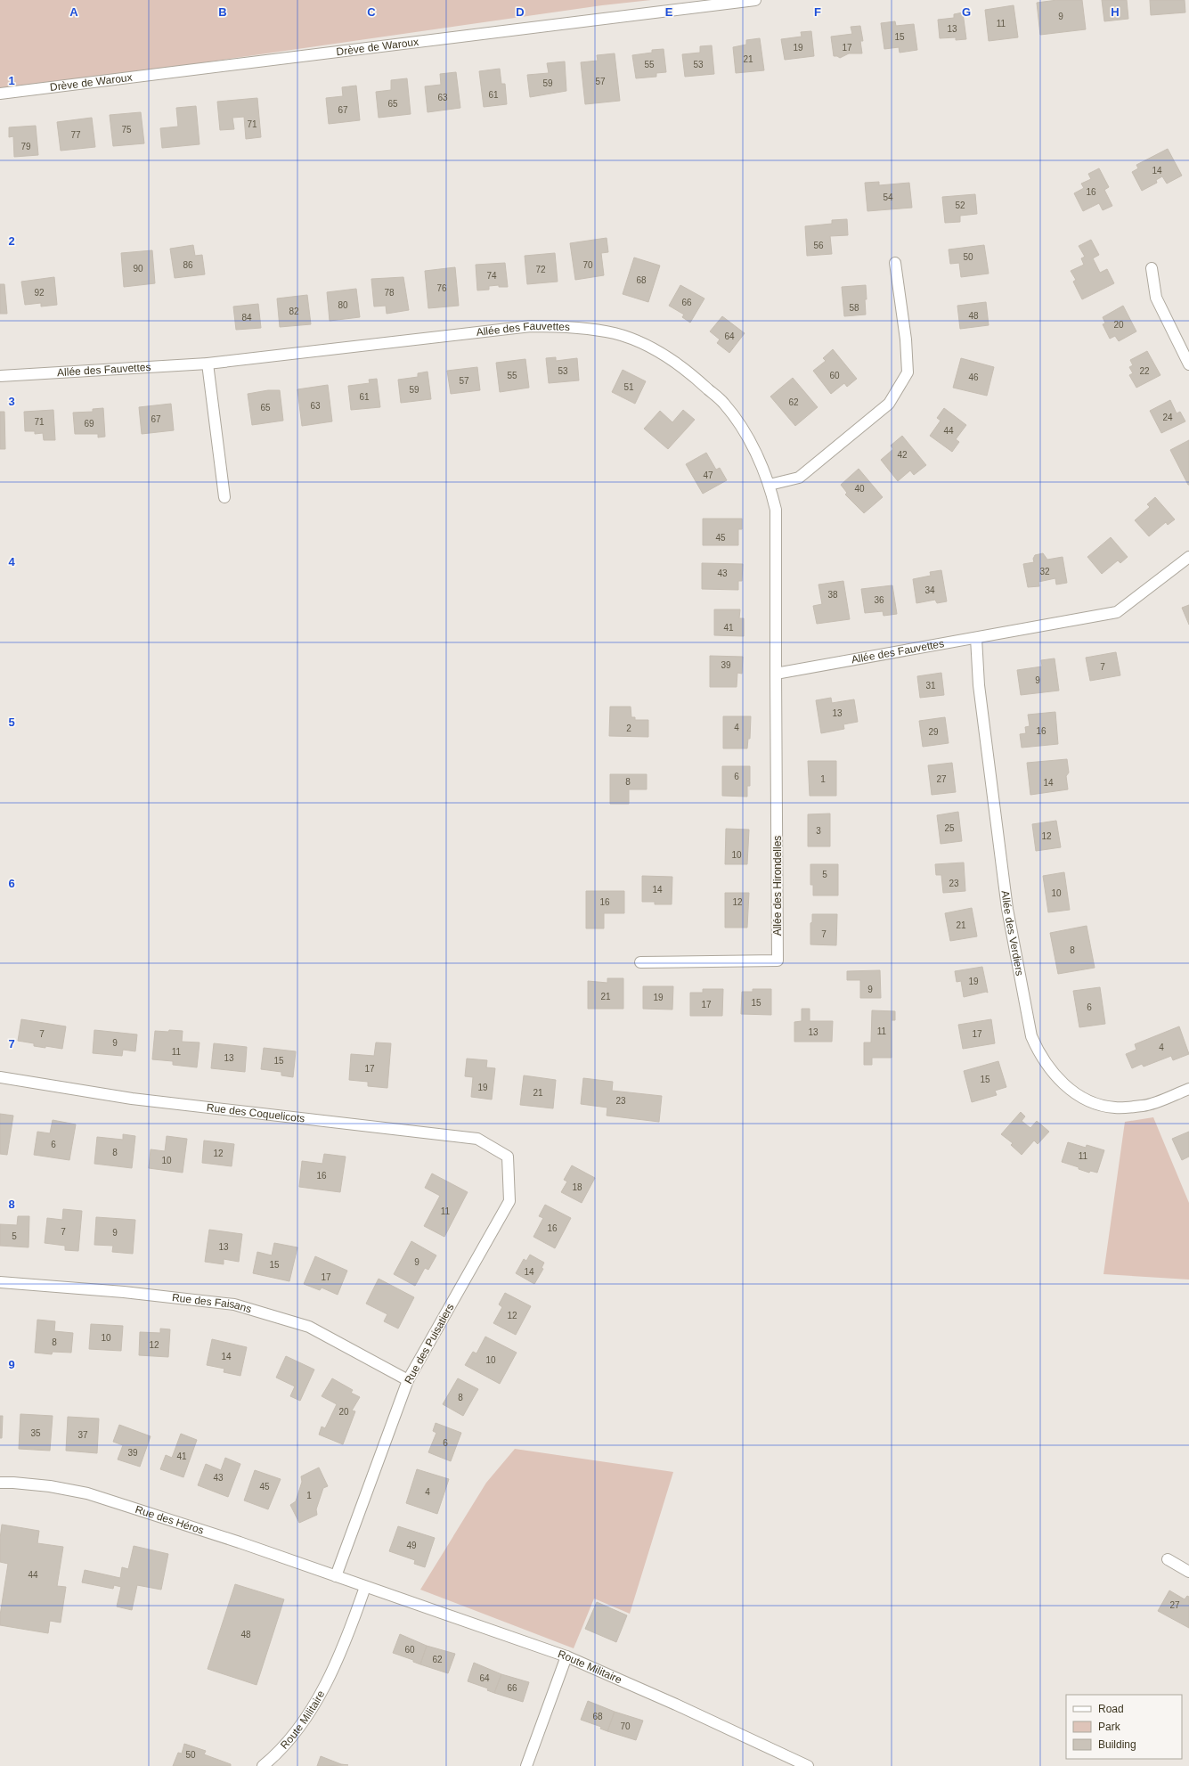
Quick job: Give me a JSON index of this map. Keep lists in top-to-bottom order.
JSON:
{
  "streets": {
    "street": [
      "Drève de Waroux",
      "Allée des Fauvettes",
      "Allée des Hirondelles",
      "Allée des Verdiers",
      "Rue des Coquelicots",
      "Rue des Faisans",
      "Rue des Puisatiers",
      "Rue des Héros",
      "Route Militaire"
    ]
  },
  "crossings": [
    ["Allée des Fauvettes", "Allée des Hirondelles"],
    ["Allée des Fauvettes", "Allée des Verdiers"],
    ["Rue des Coquelicots", "Rue des Puisatiers"],
    ["Rue des Faisans", "Rue des Puisatiers"],
    ["Rue des Puisatiers", "Rue des Héros"],
    ["Rue des Puisatiers", "Route Militaire"],
    ["Rue des Héros", "Route Militaire"]
  ],
  "house_numbers": [
    "9",
    "11",
    "13",
    "15",
    "19",
    "17",
    "21",
    "55",
    "53",
    "57",
    "59",
    "61",
    "63",
    "65",
    "67",
    "71",
    "75",
    "77",
    "79",
    "14",
    "16",
    "54",
    "52",
    "56",
    "50",
    "86",
    "70",
    "90",
    "72",
    "74",
    "68",
    "76",
    "92",
    "78",
    "66",
    "80",
    "58",
    "82",
    "48",
    "84",
    "20",
    "64",
    "53",
    "22",
    "55",
    "60",
    "46",
    "57",
    "51",
    "59",
    "61",
    "62",
    "63",
    "65",
    "24",
    "67",
    "71",
    "69",
    "44",
    "42",
    "47",
    "40",
    "45",
    "32",
    "43",
    "34",
    "38",
    "36",
    "41",
    "39",
    "7",
    "9",
    "31",
    "13",
    "4",
    "2",
    "16",
    "29",
    "6",
    "1",
    "27",
    "8",
    "14",
    "25",
    "3",
    "12",
    "10",
    "5",
    "23",
    "14",
    "10",
    "16",
    "12",
    "21",
    "7",
    "8",
    "19",
    "9",
    "21",
    "19",
    "15",
    "17",
    "6",
    "11",
    "13",
    "7",
    "17",
    "9",
    "4",
    "11",
    "13",
    "15",
    "17",
    "15",
    "19",
    "21",
    "23",
    "6",
    "8",
    "12",
    "11",
    "10",
    "16",
    "18",
    "11",
    "16",
    "7",
    "9",
    "5",
    "13",
    "9",
    "15",
    "14",
    "17",
    "12",
    "10",
    "8",
    "12",
    "14",
    "10",
    "8",
    "20",
    "35",
    "37",
    "6",
    "39",
    "41",
    "43",
    "45",
    "4",
    "1",
    "49",
    "44",
    "27",
    "48",
    "60",
    "62",
    "64",
    "66",
    "68",
    "70",
    "50"
  ],
  "legend": ["Road", "Park", "Building"],
  "grid": {
    "columns": [
      "A",
      "B",
      "C",
      "D",
      "E",
      "F",
      "G",
      "H"
    ],
    "rows": [
      "1",
      "2",
      "3",
      "4",
      "5",
      "6",
      "7",
      "8",
      "9"
    ]
  }
}
